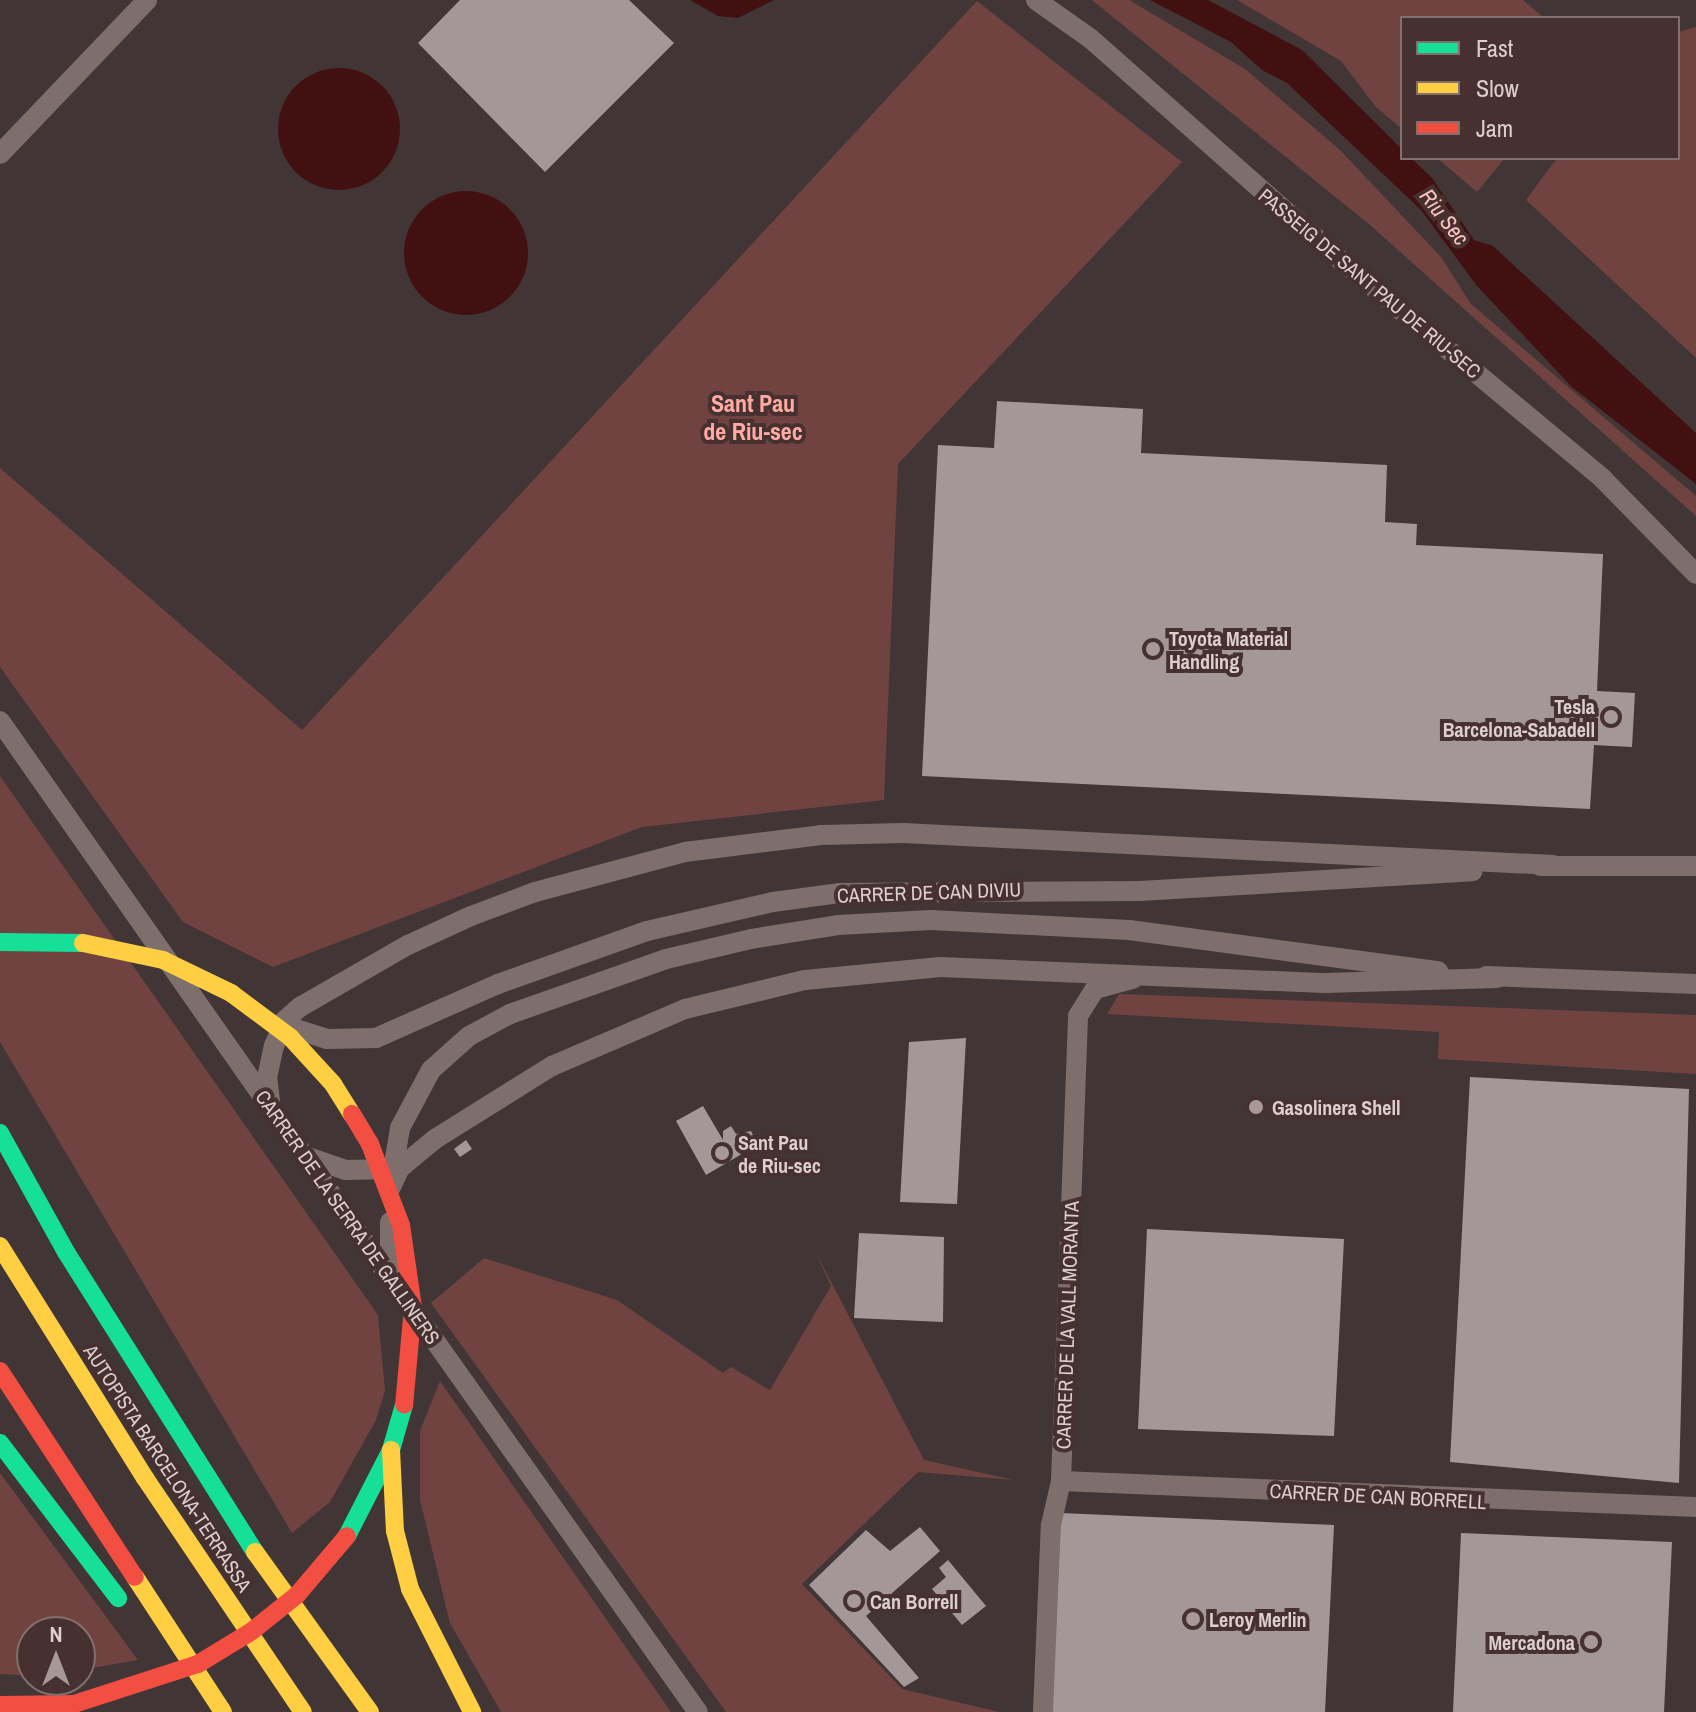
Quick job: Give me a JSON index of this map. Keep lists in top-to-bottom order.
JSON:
{
  "streets": {
    "main road": ["AUTOPISTA BARCELONA-TERRASSA"],
    "street": [
      "PASSEIG DE SANT PAU DE RIU-SEC",
      "CARRER DE CAN DIVIU",
      "CARRER DE LA SERRA DE GALLINERS",
      "CARRER DE LA VALL MORANTA",
      "CARRER DE CAN BORRELL"
    ]
  },
  "crossings": [
    ["CARRER DE CAN DIVIU", "CARRER DE LA SERRA DE GALLINERS"],
    ["CARRER DE CAN DIVIU", "CARRER DE LA VALL MORANTA"],
    ["CARRER DE LA VALL MORANTA", "CARRER DE CAN BORRELL"]
  ],
  "districts": ["Sant Pau de Riu-sec"],
  "water": ["Riu Sec"],
  "places": [
    "Toyota Material Handling",
    "Tesla Barcelona-Sabadell",
    "Gasolinera Shell",
    "Sant Pau de Riu-sec",
    "Can Borrell",
    "Leroy Merlin",
    "Mercadona"
  ],
  "legend": ["Fast", "Slow", "Jam"],
  "north": "top"
}
